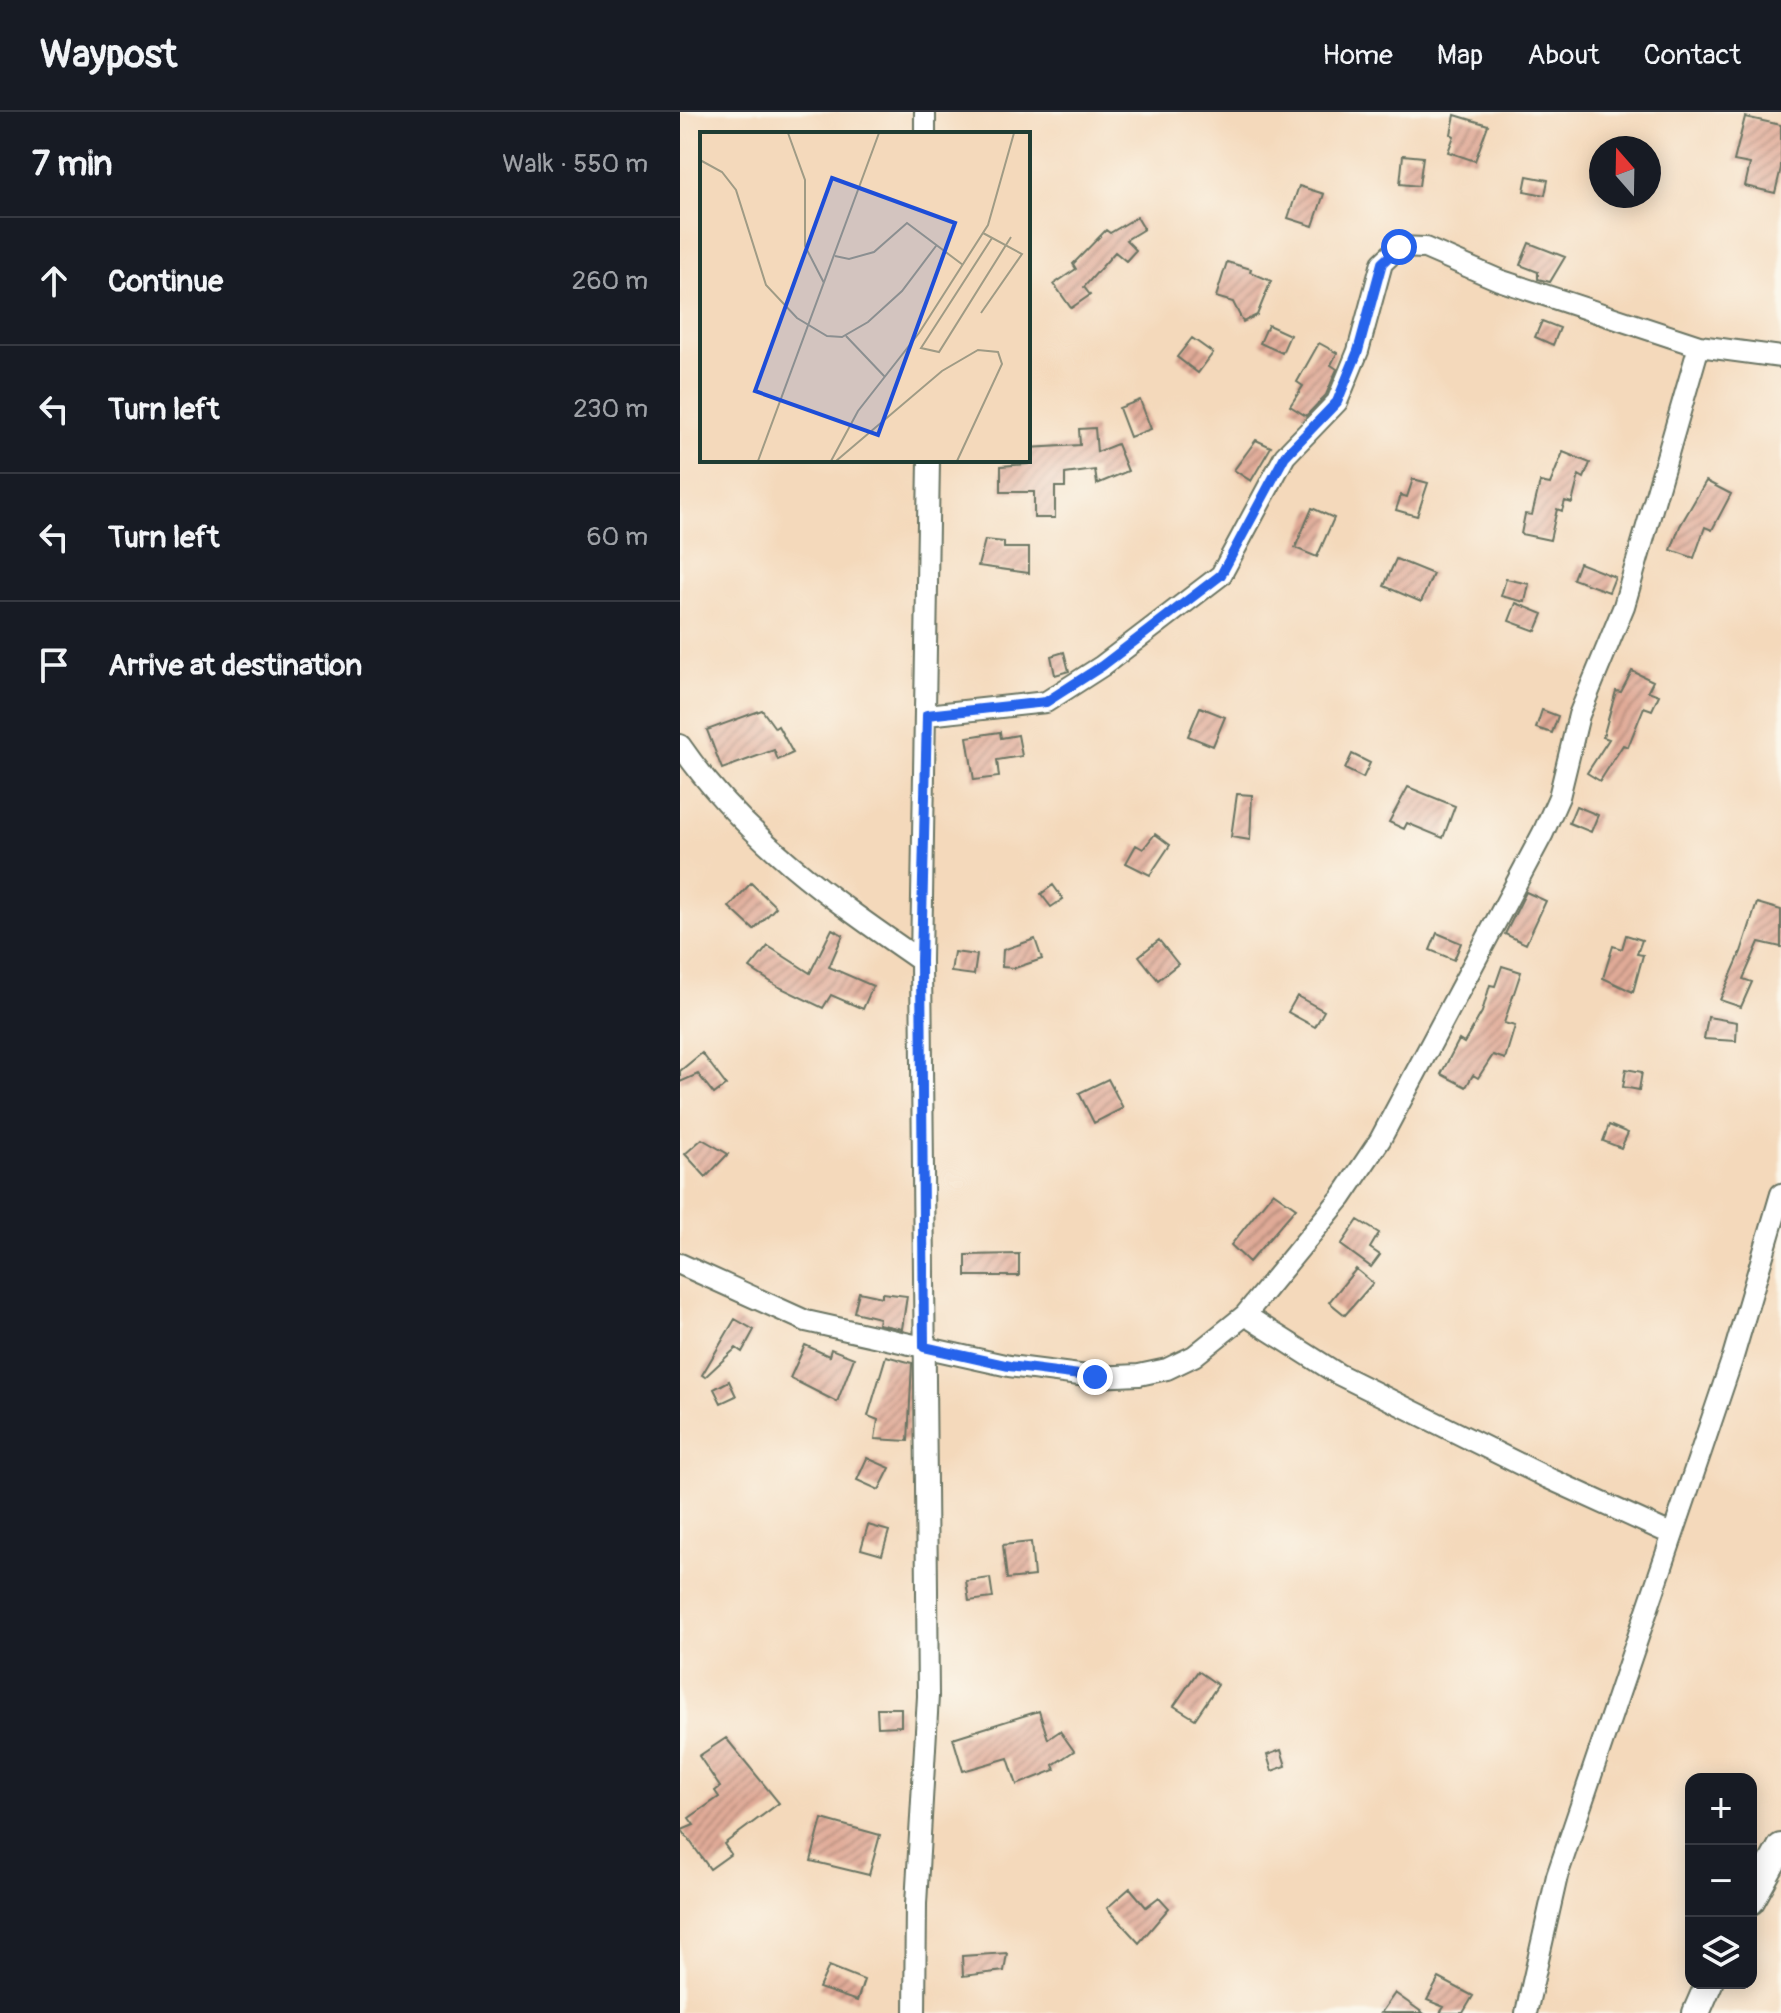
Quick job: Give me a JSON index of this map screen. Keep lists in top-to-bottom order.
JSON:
{
  "north": "top",
  "page": {
    "header": "Waypost",
    "nav": [
      "Home",
      "Map",
      "About",
      "Contact"
    ],
    "heading": ["7 min", "Walk · 550 m"],
    "list": [
      ["Continue", "260 m"],
      ["Turn left", "230 m"],
      ["Turn left", "60 m"],
      "Arrive at destination"
    ],
    "map_buttons": ["+", "−"]
  }
}
